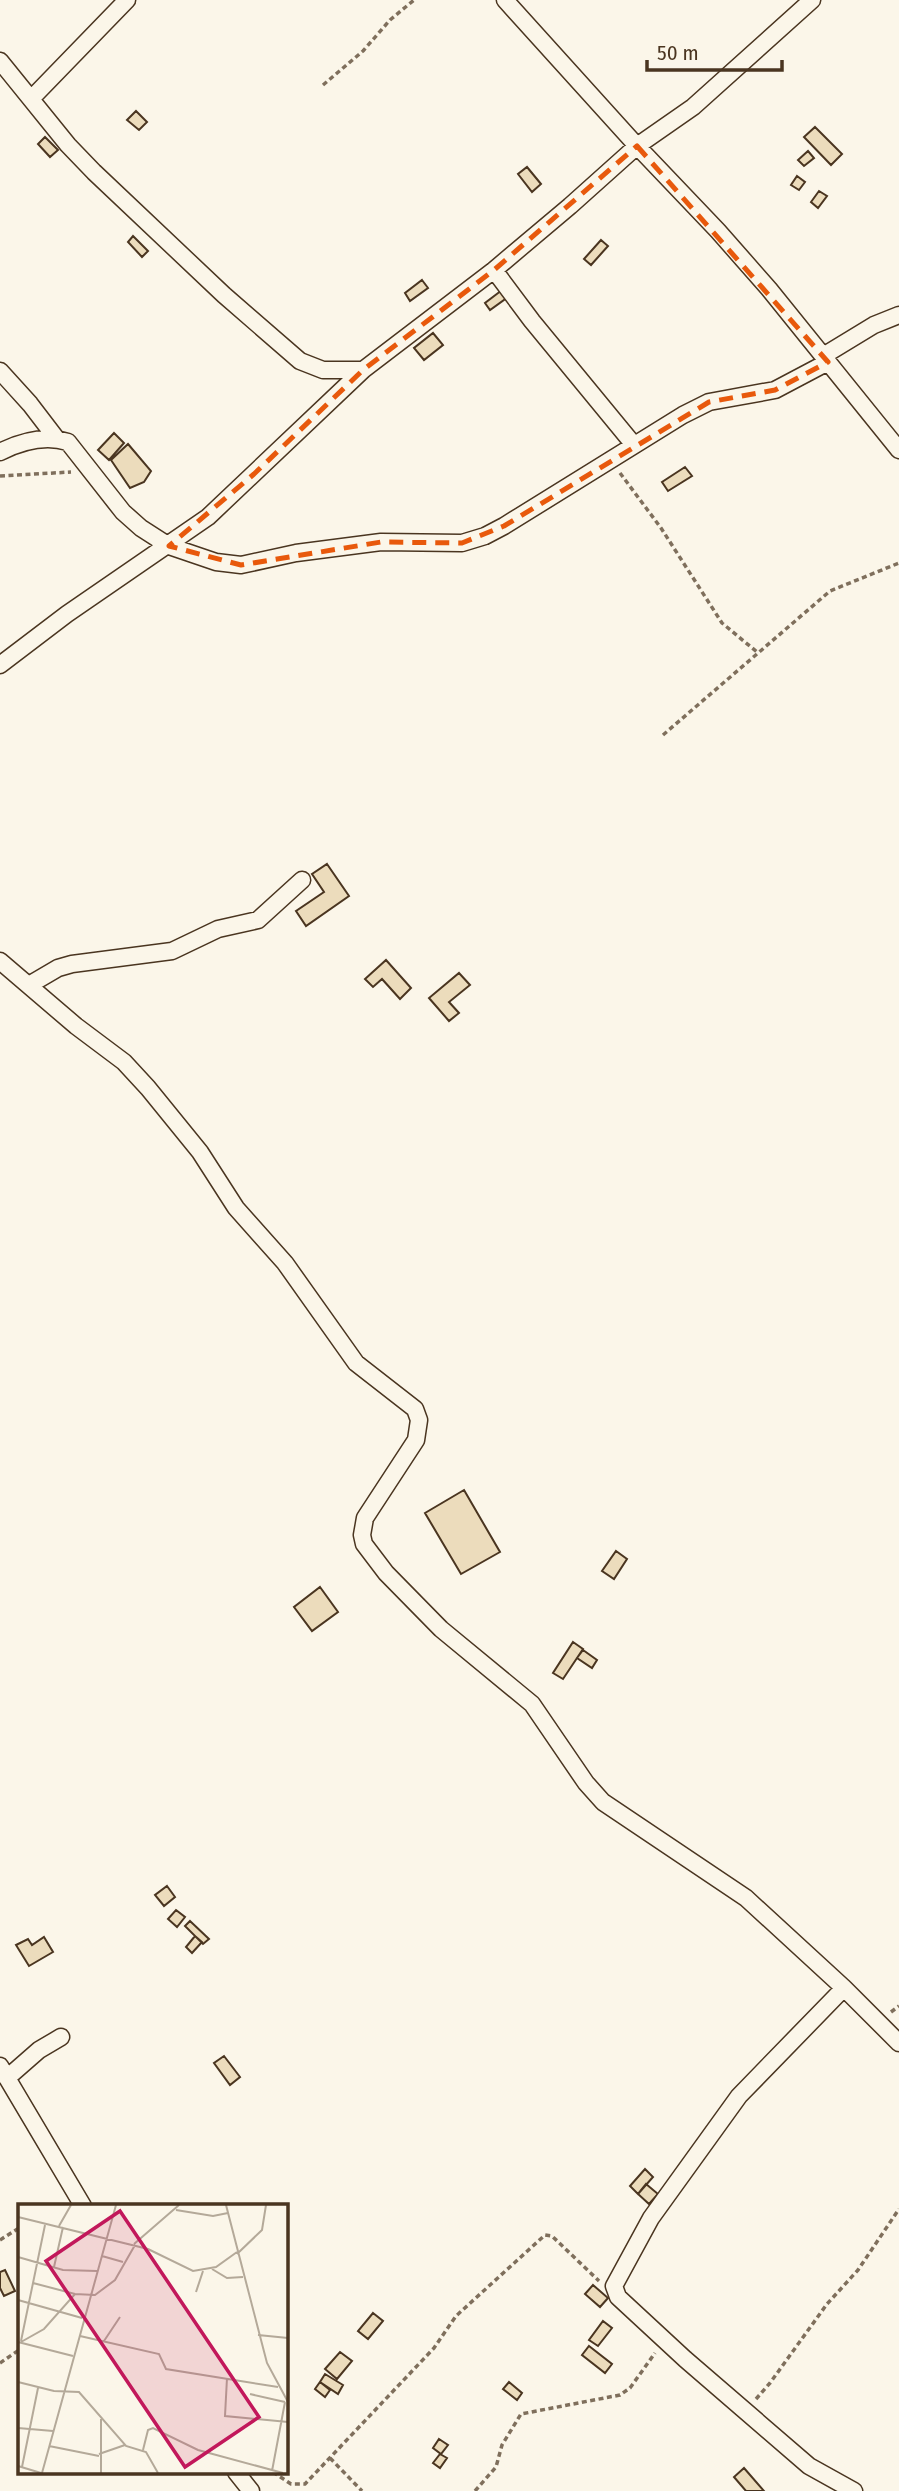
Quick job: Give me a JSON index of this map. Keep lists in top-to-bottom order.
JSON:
{
  "scale_bar": "50 m"
}
